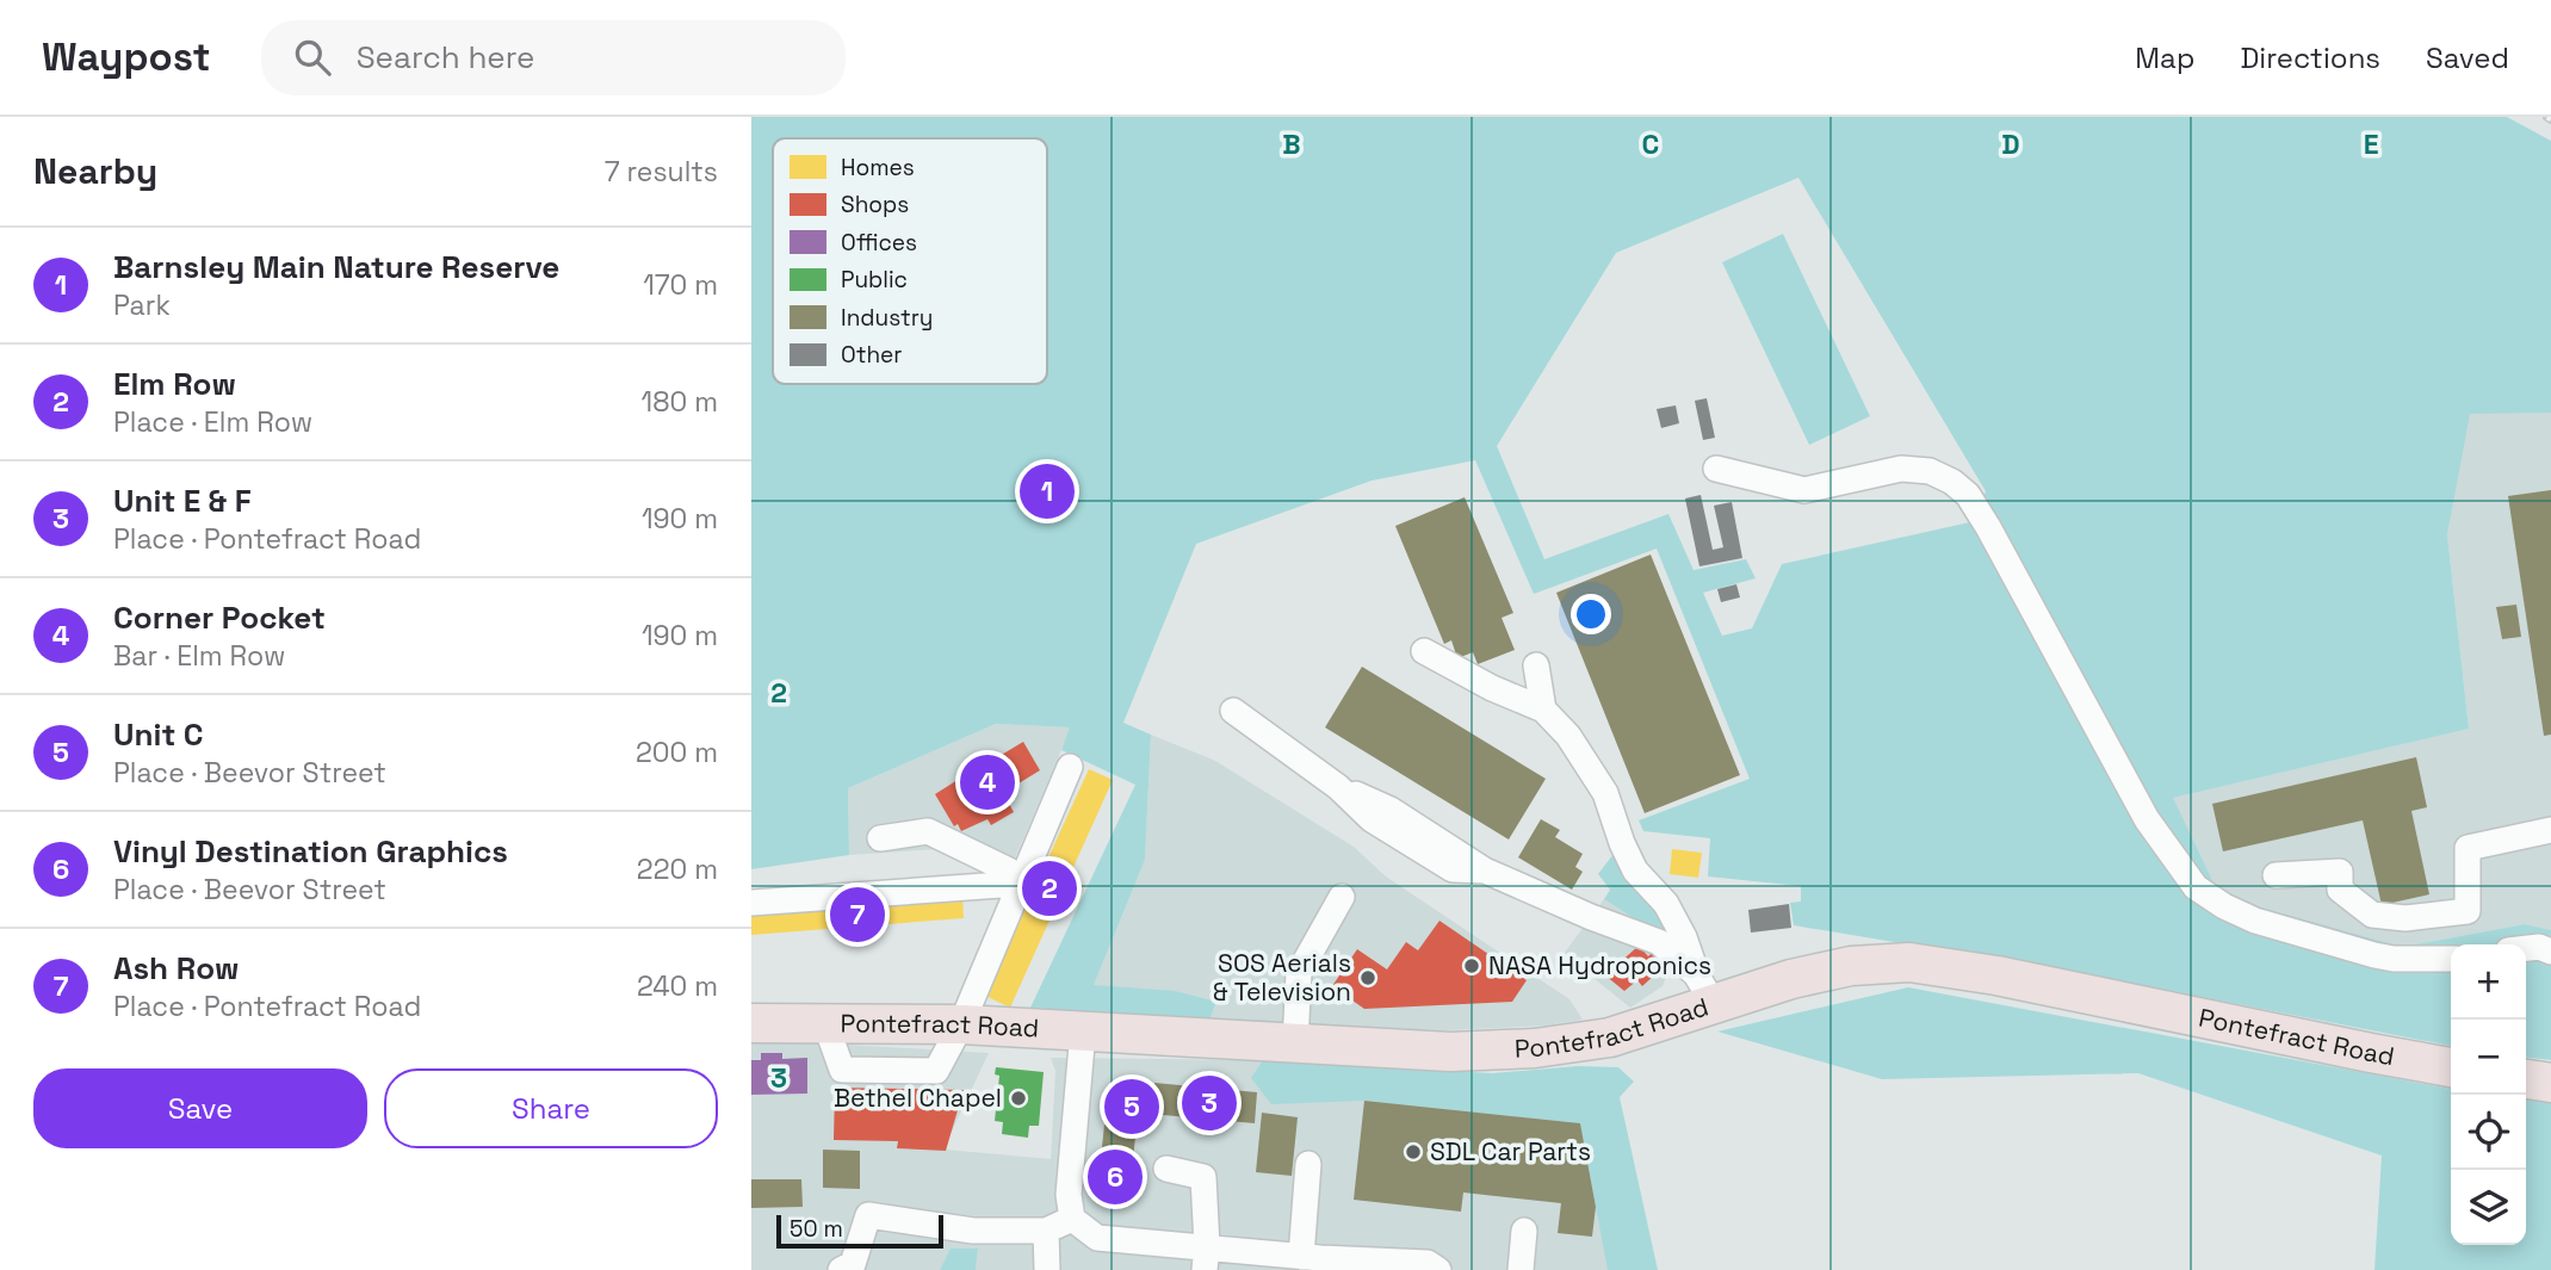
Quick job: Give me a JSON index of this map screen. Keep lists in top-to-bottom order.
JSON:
{
  "streets": {
    "highway": ["Pontefract Road"]
  },
  "places": [
    "NASA Hydroponics",
    "SOS Aerials & Television",
    "Bethel Chapel",
    "SDL Car Parts"
  ],
  "legend": [
    "Homes",
    "Shops",
    "Offices",
    "Public",
    "Industry",
    "Other"
  ],
  "scale_bar": "50 m",
  "page": {
    "header": "Waypost",
    "search": "Search here",
    "nav": ["Map", "Directions", "Saved"],
    "heading": ["Nearby", "7 results"],
    "list": [
      {
        "mark": "1",
        "name": "Barnsley Main Nature Reserve",
        "note": "Park",
        "value": "170 m"
      },
      {
        "mark": "2",
        "name": "Elm Row",
        "note": "Place · Elm Row",
        "value": "180 m"
      },
      {
        "mark": "3",
        "name": "Unit E & F",
        "note": "Place · Pontefract Road",
        "value": "190 m"
      },
      {
        "mark": "4",
        "name": "Corner Pocket",
        "note": "Bar · Elm Row",
        "value": "190 m"
      },
      {
        "mark": "5",
        "name": "Unit C",
        "note": "Place · Beevor Street",
        "value": "200 m"
      },
      {
        "mark": "6",
        "name": "Vinyl Destination Graphics",
        "note": "Place · Beevor Street",
        "value": "220 m"
      },
      {
        "mark": "7",
        "name": "Ash Row",
        "note": "Place · Pontefract Road",
        "value": "240 m"
      }
    ],
    "pins": [
      "1",
      "4",
      "2",
      "7",
      "3",
      "5",
      "6"
    ],
    "map_buttons": ["+", "−"],
    "buttons": ["Save", "Share"],
    "scale": "50 m"
  },
  "grid": {
    "columns": [
      "B",
      "C",
      "D",
      "E"
    ],
    "rows": ["2", "3"]
  }
}
